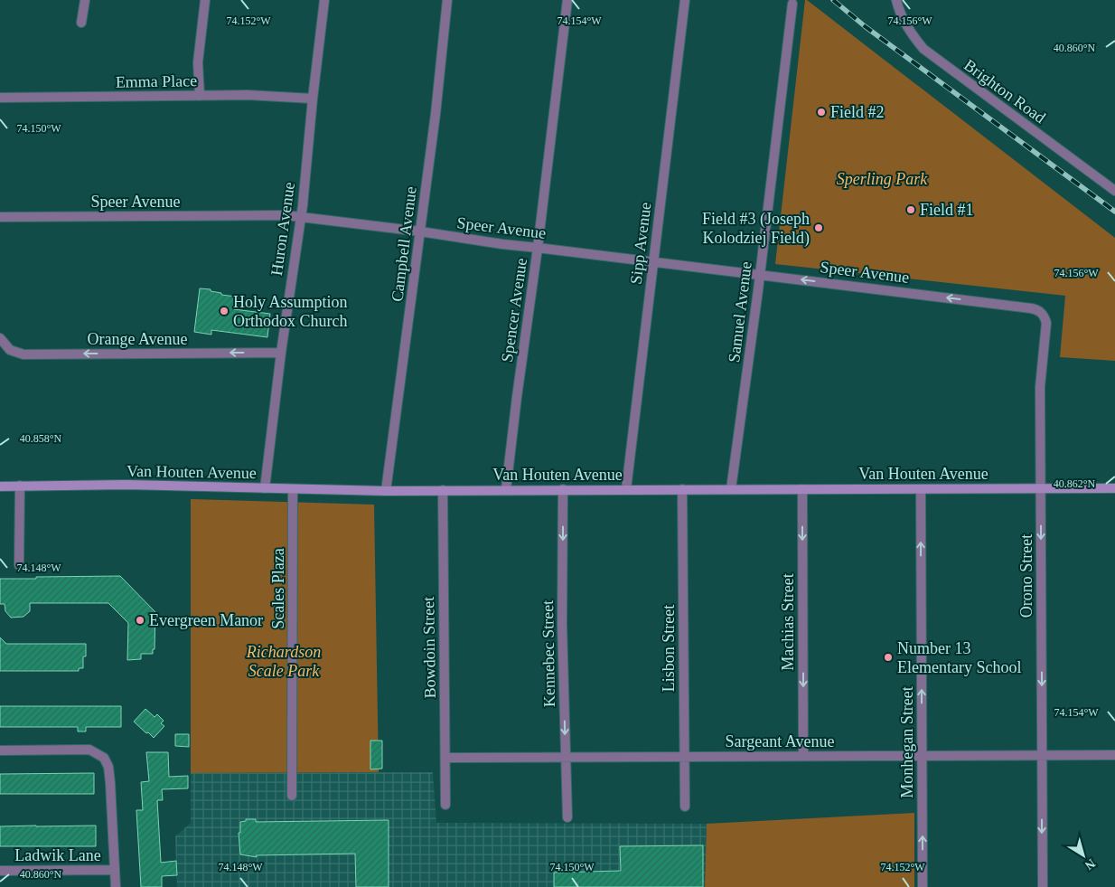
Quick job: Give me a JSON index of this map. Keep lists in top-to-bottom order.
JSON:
{
  "streets": {
    "main road": ["Van Houten Avenue"],
    "street": [
      "Emma Place",
      "Brighton Road",
      "Speer Avenue",
      "Huron Avenue",
      "Sipp Avenue",
      "Campbell Avenue",
      "Spencer Avenue",
      "Samuel Avenue",
      "Orange Avenue",
      "Orono Street",
      "Scales Plaza",
      "Machias Street",
      "Bowdoin Street",
      "Lisbon Street",
      "Kennebec Street",
      "Sargeant Avenue",
      "Monhegan Street",
      "Ladwik Lane"
    ]
  },
  "crossings": [
    ["Emma Place", "Huron Avenue"],
    ["Speer Avenue", "Huron Avenue"],
    ["Speer Avenue", "Sipp Avenue"],
    ["Speer Avenue", "Campbell Avenue"],
    ["Speer Avenue", "Spencer Avenue"],
    ["Speer Avenue", "Samuel Avenue"],
    ["Speer Avenue", "Orono Street"],
    ["Huron Avenue", "Orange Avenue"],
    ["Huron Avenue", "Van Houten Avenue"],
    ["Sipp Avenue", "Van Houten Avenue"],
    ["Campbell Avenue", "Van Houten Avenue"],
    ["Spencer Avenue", "Van Houten Avenue"],
    ["Samuel Avenue", "Van Houten Avenue"],
    ["Van Houten Avenue", "Orono Street"],
    ["Van Houten Avenue", "Scales Plaza"],
    ["Van Houten Avenue", "Machias Street"],
    ["Van Houten Avenue", "Bowdoin Street"],
    ["Van Houten Avenue", "Lisbon Street"],
    ["Van Houten Avenue", "Kennebec Street"],
    ["Van Houten Avenue", "Monhegan Street"],
    ["Orono Street", "Sargeant Avenue"],
    ["Machias Street", "Sargeant Avenue"],
    ["Bowdoin Street", "Sargeant Avenue"],
    ["Lisbon Street", "Sargeant Avenue"],
    ["Kennebec Street", "Sargeant Avenue"],
    ["Sargeant Avenue", "Monhegan Street"]
  ],
  "one_way": [
    "Orange Avenue",
    "Orono Street",
    "Machias Street",
    "Kennebec Street",
    "Monhegan Street"
  ],
  "parks": ["Sperling Park", "Richardson Scale Park"],
  "places": [
    "Field #2",
    "Field #1",
    "Field #3 (Joseph Kolodziej Field)",
    "Holy Assumption Orthodox Church",
    "Evergreen Manor",
    "Number 13 Elementary School"
  ],
  "north": "bottom right",
  "coordinates": [
    "74.152°W",
    "74.154°W",
    "74.156°W",
    "40.860°N",
    "74.150°W",
    "40.858°N",
    "40.862°N",
    "74.148°W"
  ]
}
